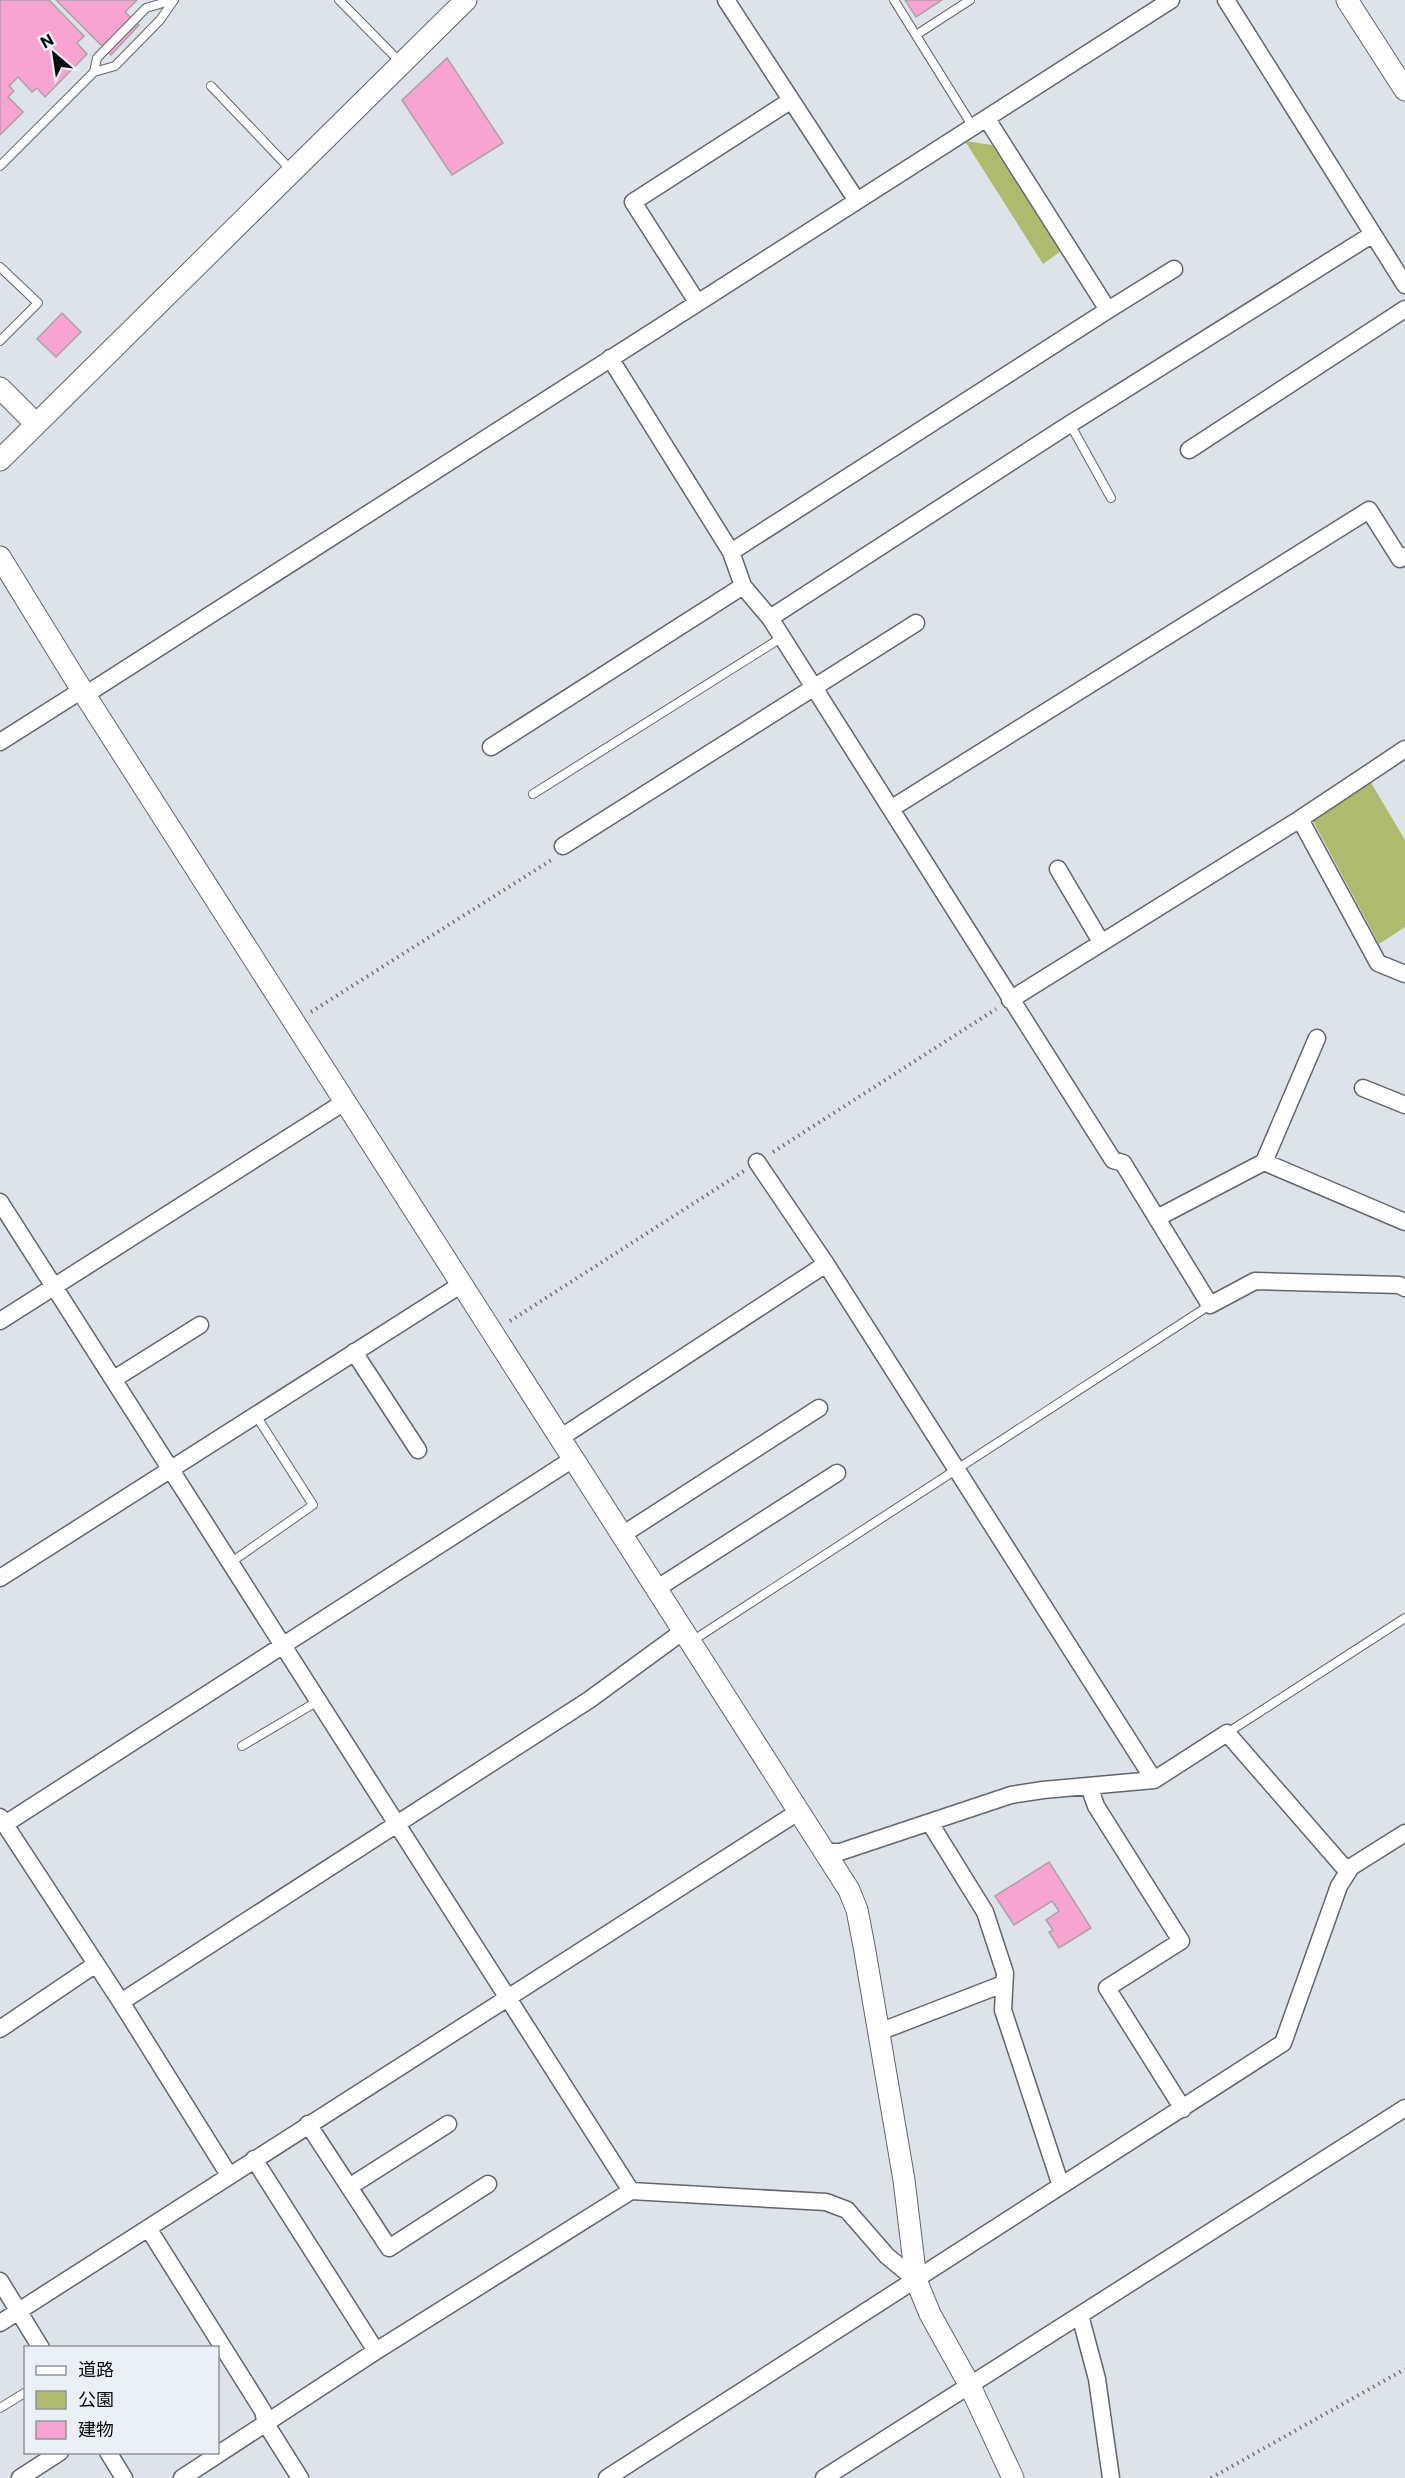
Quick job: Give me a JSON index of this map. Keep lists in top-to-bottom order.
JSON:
{
  "legend": ["道路", "公園", "建物"],
  "north": "top left"
}
